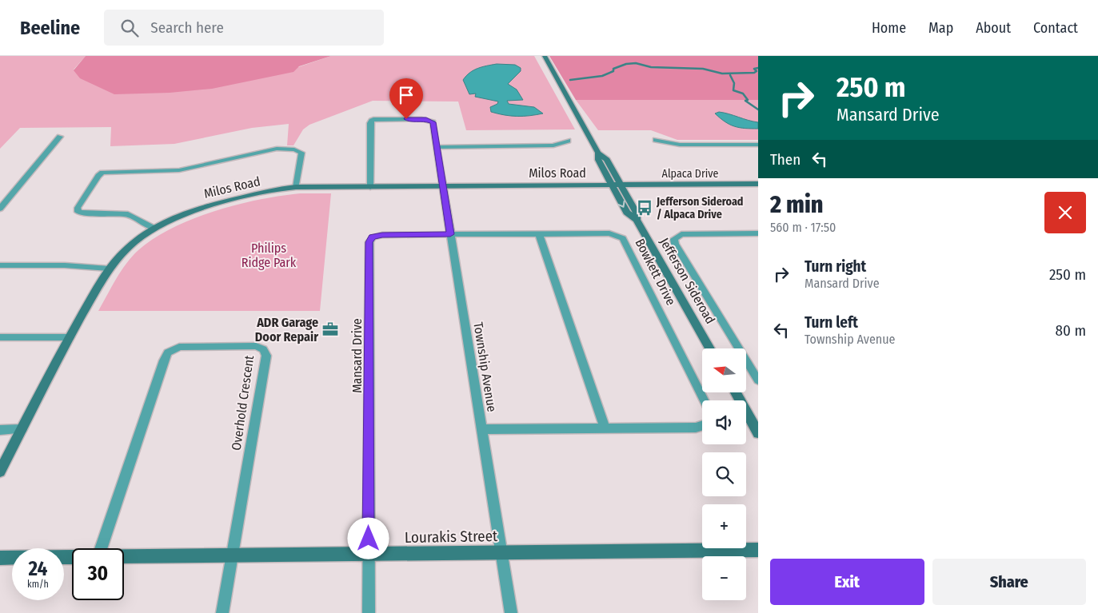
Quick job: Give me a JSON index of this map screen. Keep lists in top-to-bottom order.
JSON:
{
  "streets": {
    "street": [
      "Milos Road",
      "Alpaca Drive",
      "Bowkett Drive",
      "Jefferson Sideroad",
      "Mansard Drive",
      "Township Avenue",
      "Overhold Crescent",
      "Lourakis Street"
    ]
  },
  "crossings": [
    ["Milos Road", "Alpaca Drive"],
    ["Milos Road", "Jefferson Sideroad"],
    ["Milos Road", "Township Avenue"],
    ["Alpaca Drive", "Jefferson Sideroad"],
    ["Bowkett Drive", "Mansard Drive"],
    ["Bowkett Drive", "Township Avenue"],
    ["Mansard Drive", "Township Avenue"],
    ["Mansard Drive", "Lourakis Street"],
    ["Township Avenue", "Lourakis Street"],
    ["Overhold Crescent", "Lourakis Street"]
  ],
  "parks": ["Philips Ridge Park"],
  "places": {
    "bus stop": ["Jefferson Sideroad / Alpaca Drive"],
    "office": ["ADR Garage Door Repair"]
  },
  "north": "left",
  "page": {
    "header": "Beeline",
    "search": "Search here",
    "nav": [
      "Home",
      "Map",
      "About",
      "Contact"
    ],
    "turn": ["250 m", "Mansard Drive"],
    "then": "Then",
    "heading": ["2 min", "560 m · 17:50"],
    "list": [
      {
        "name": "Turn right",
        "note": "Mansard Drive",
        "value": "250 m"
      },
      {
        "name": "Turn left",
        "note": "Township Avenue",
        "value": "80 m"
      }
    ],
    "map_buttons": ["+", "−"],
    "speed": "24 km/h",
    "limit": "30",
    "buttons": ["Exit", "Share"]
  }
}
